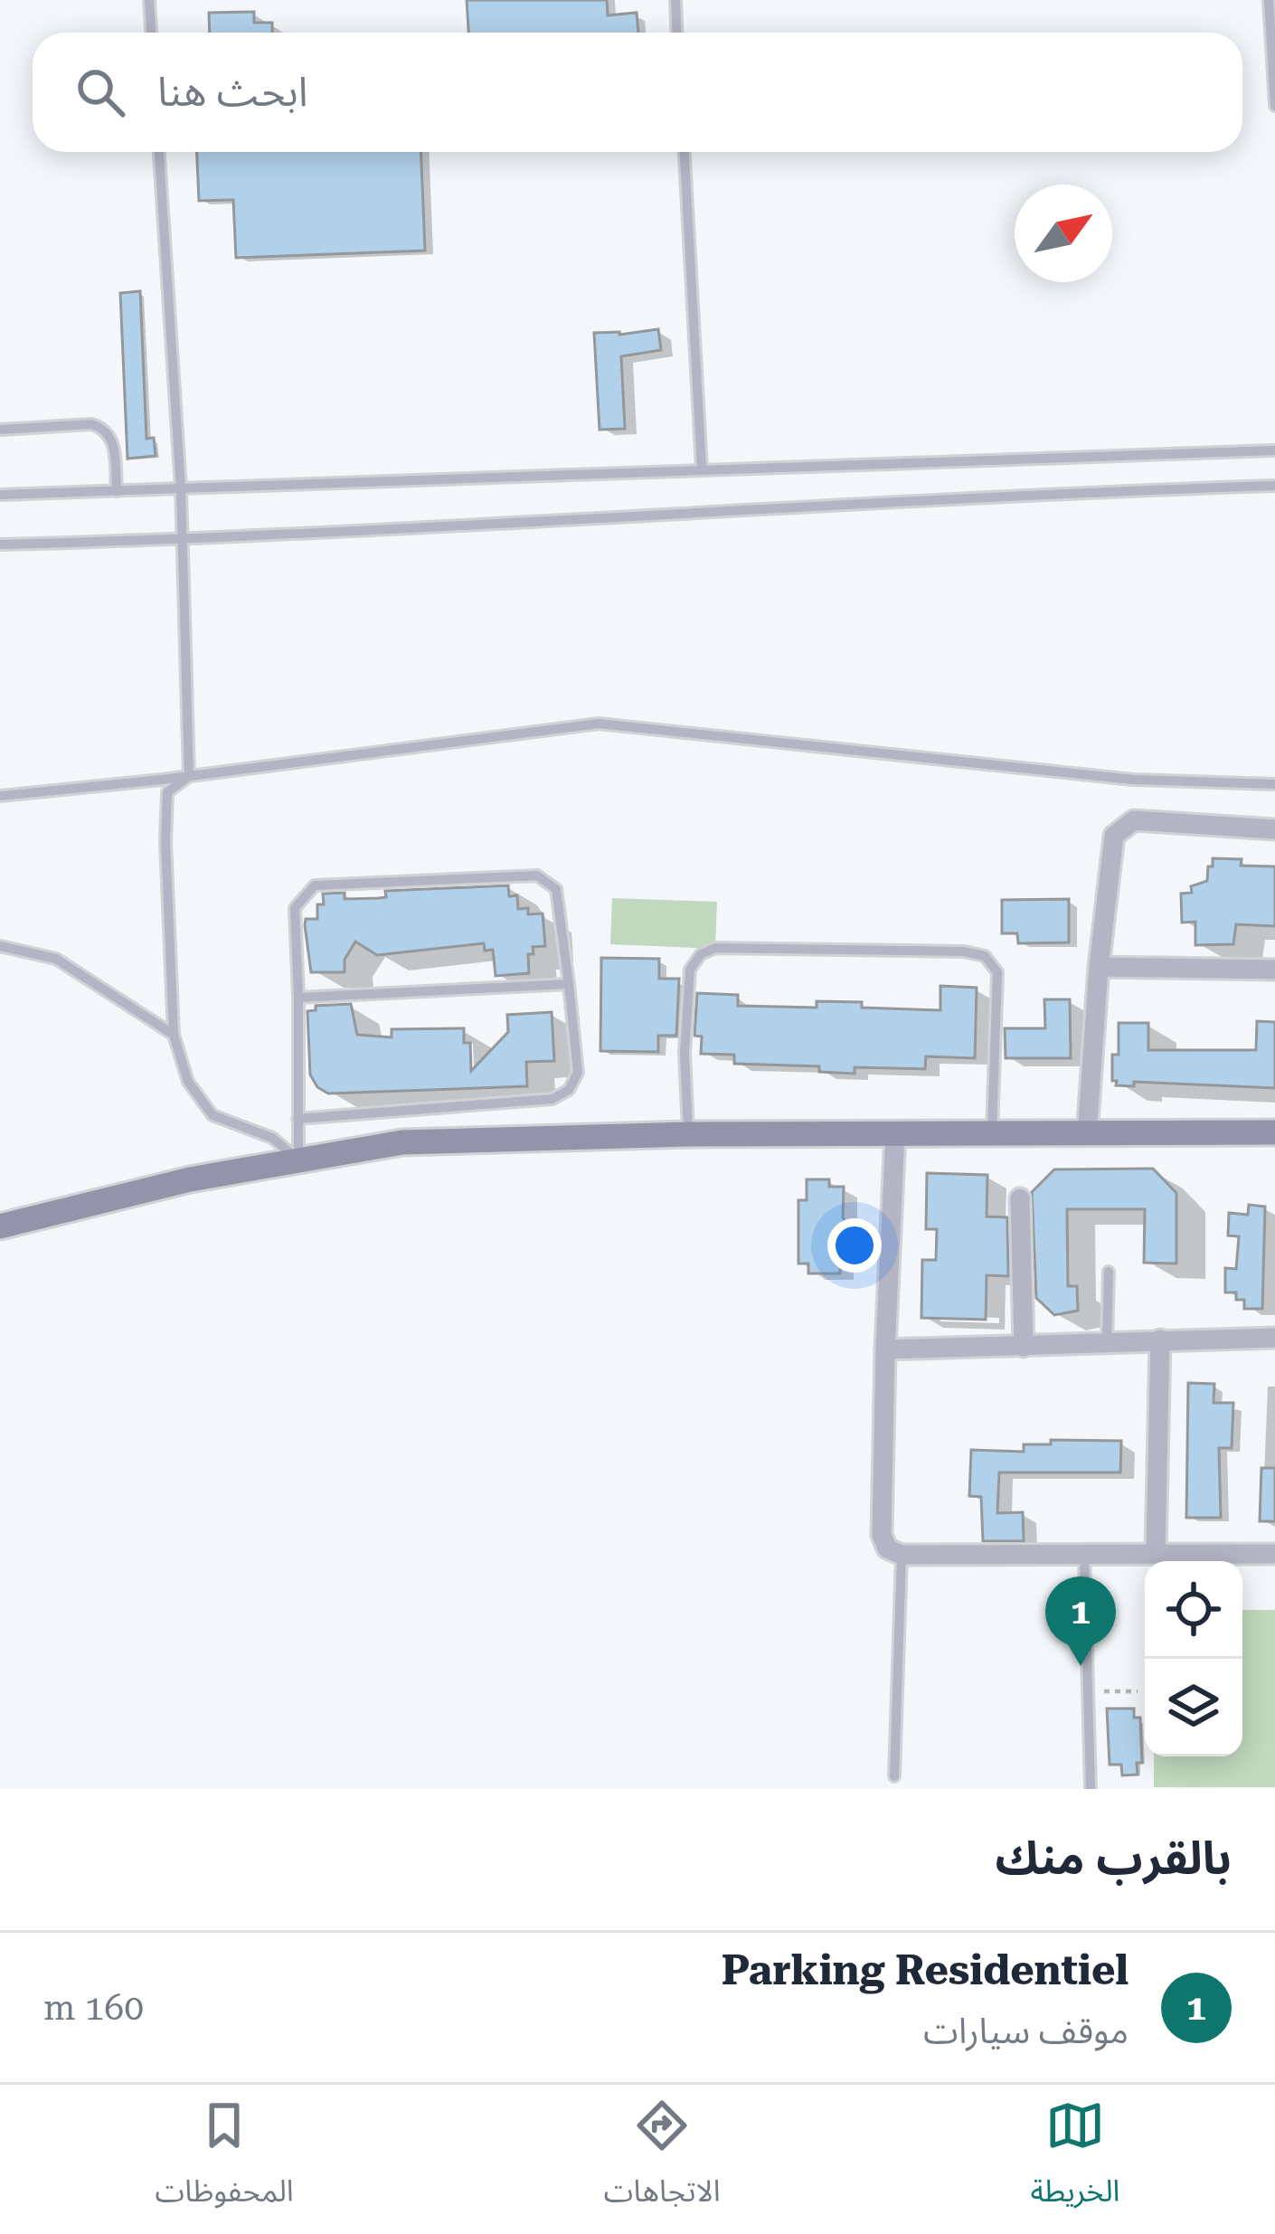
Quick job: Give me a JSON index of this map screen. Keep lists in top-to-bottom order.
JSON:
{
  "north": "top right",
  "page": {
    "search": "ابحث هنا",
    "pins": "1",
    "heading": "بالقرب منك",
    "list": [
      {
        "mark": "1",
        "name": "Parking Residentiel",
        "note": "موقف سيارات",
        "value": "160 m"
      }
    ],
    "nav": ["الخريطة", "الاتجاهات", "المحفوظات"]
  }
}
